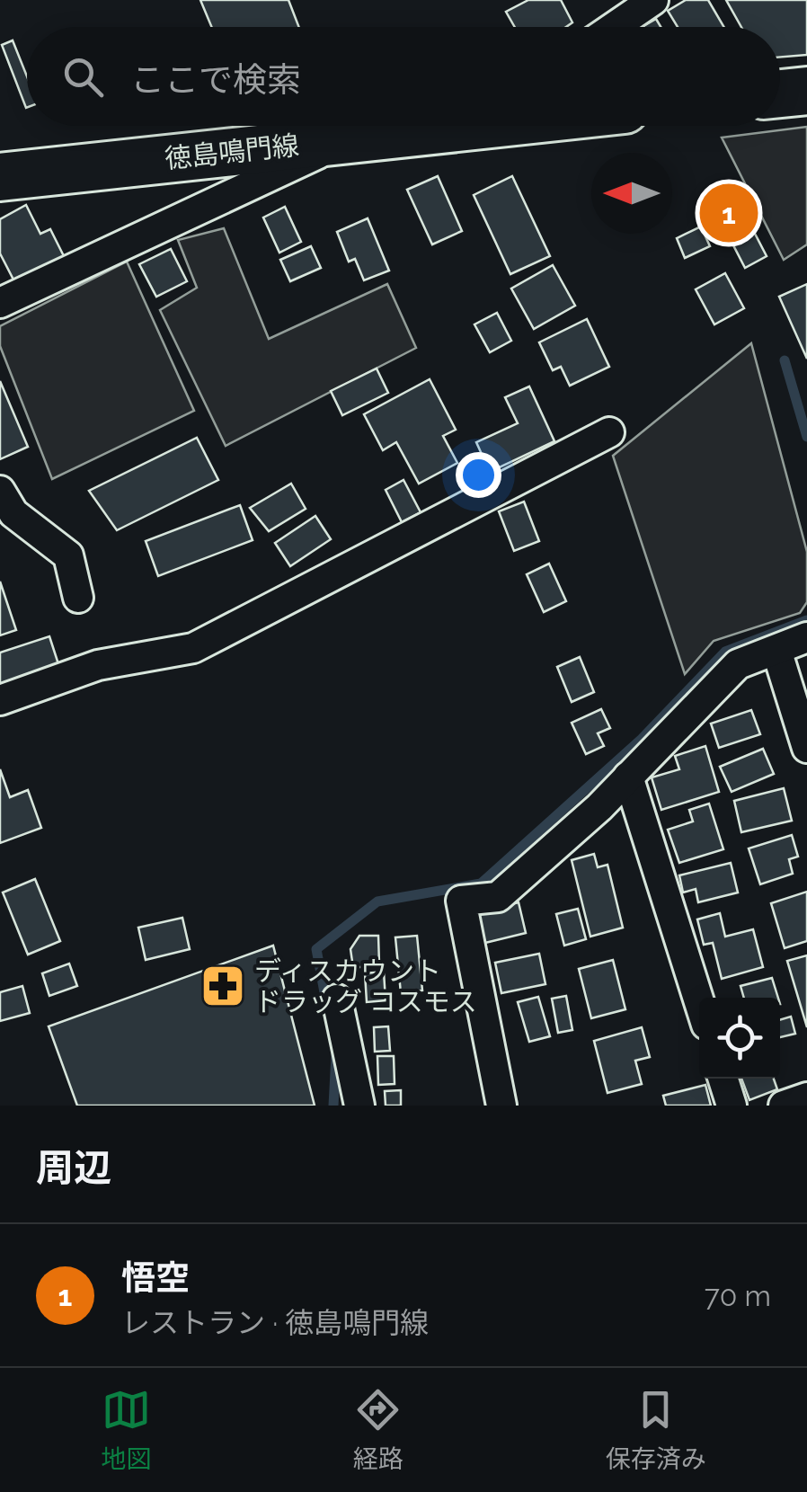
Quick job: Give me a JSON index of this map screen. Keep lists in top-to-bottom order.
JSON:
{
  "streets": {
    "main road": ["徳島鳴門線"]
  },
  "places": {
    "pharmacy": ["ディスカウント ドラッグ コスモス"]
  },
  "north": "left",
  "page": {
    "search": "ここで検索",
    "pins": "1",
    "heading": "周辺",
    "list": [
      {
        "mark": "1",
        "name": "悟空",
        "note": "レストラン · 徳島鳴門線",
        "value": "70 m"
      }
    ],
    "nav": ["地図", "経路", "保存済み"]
  }
}
